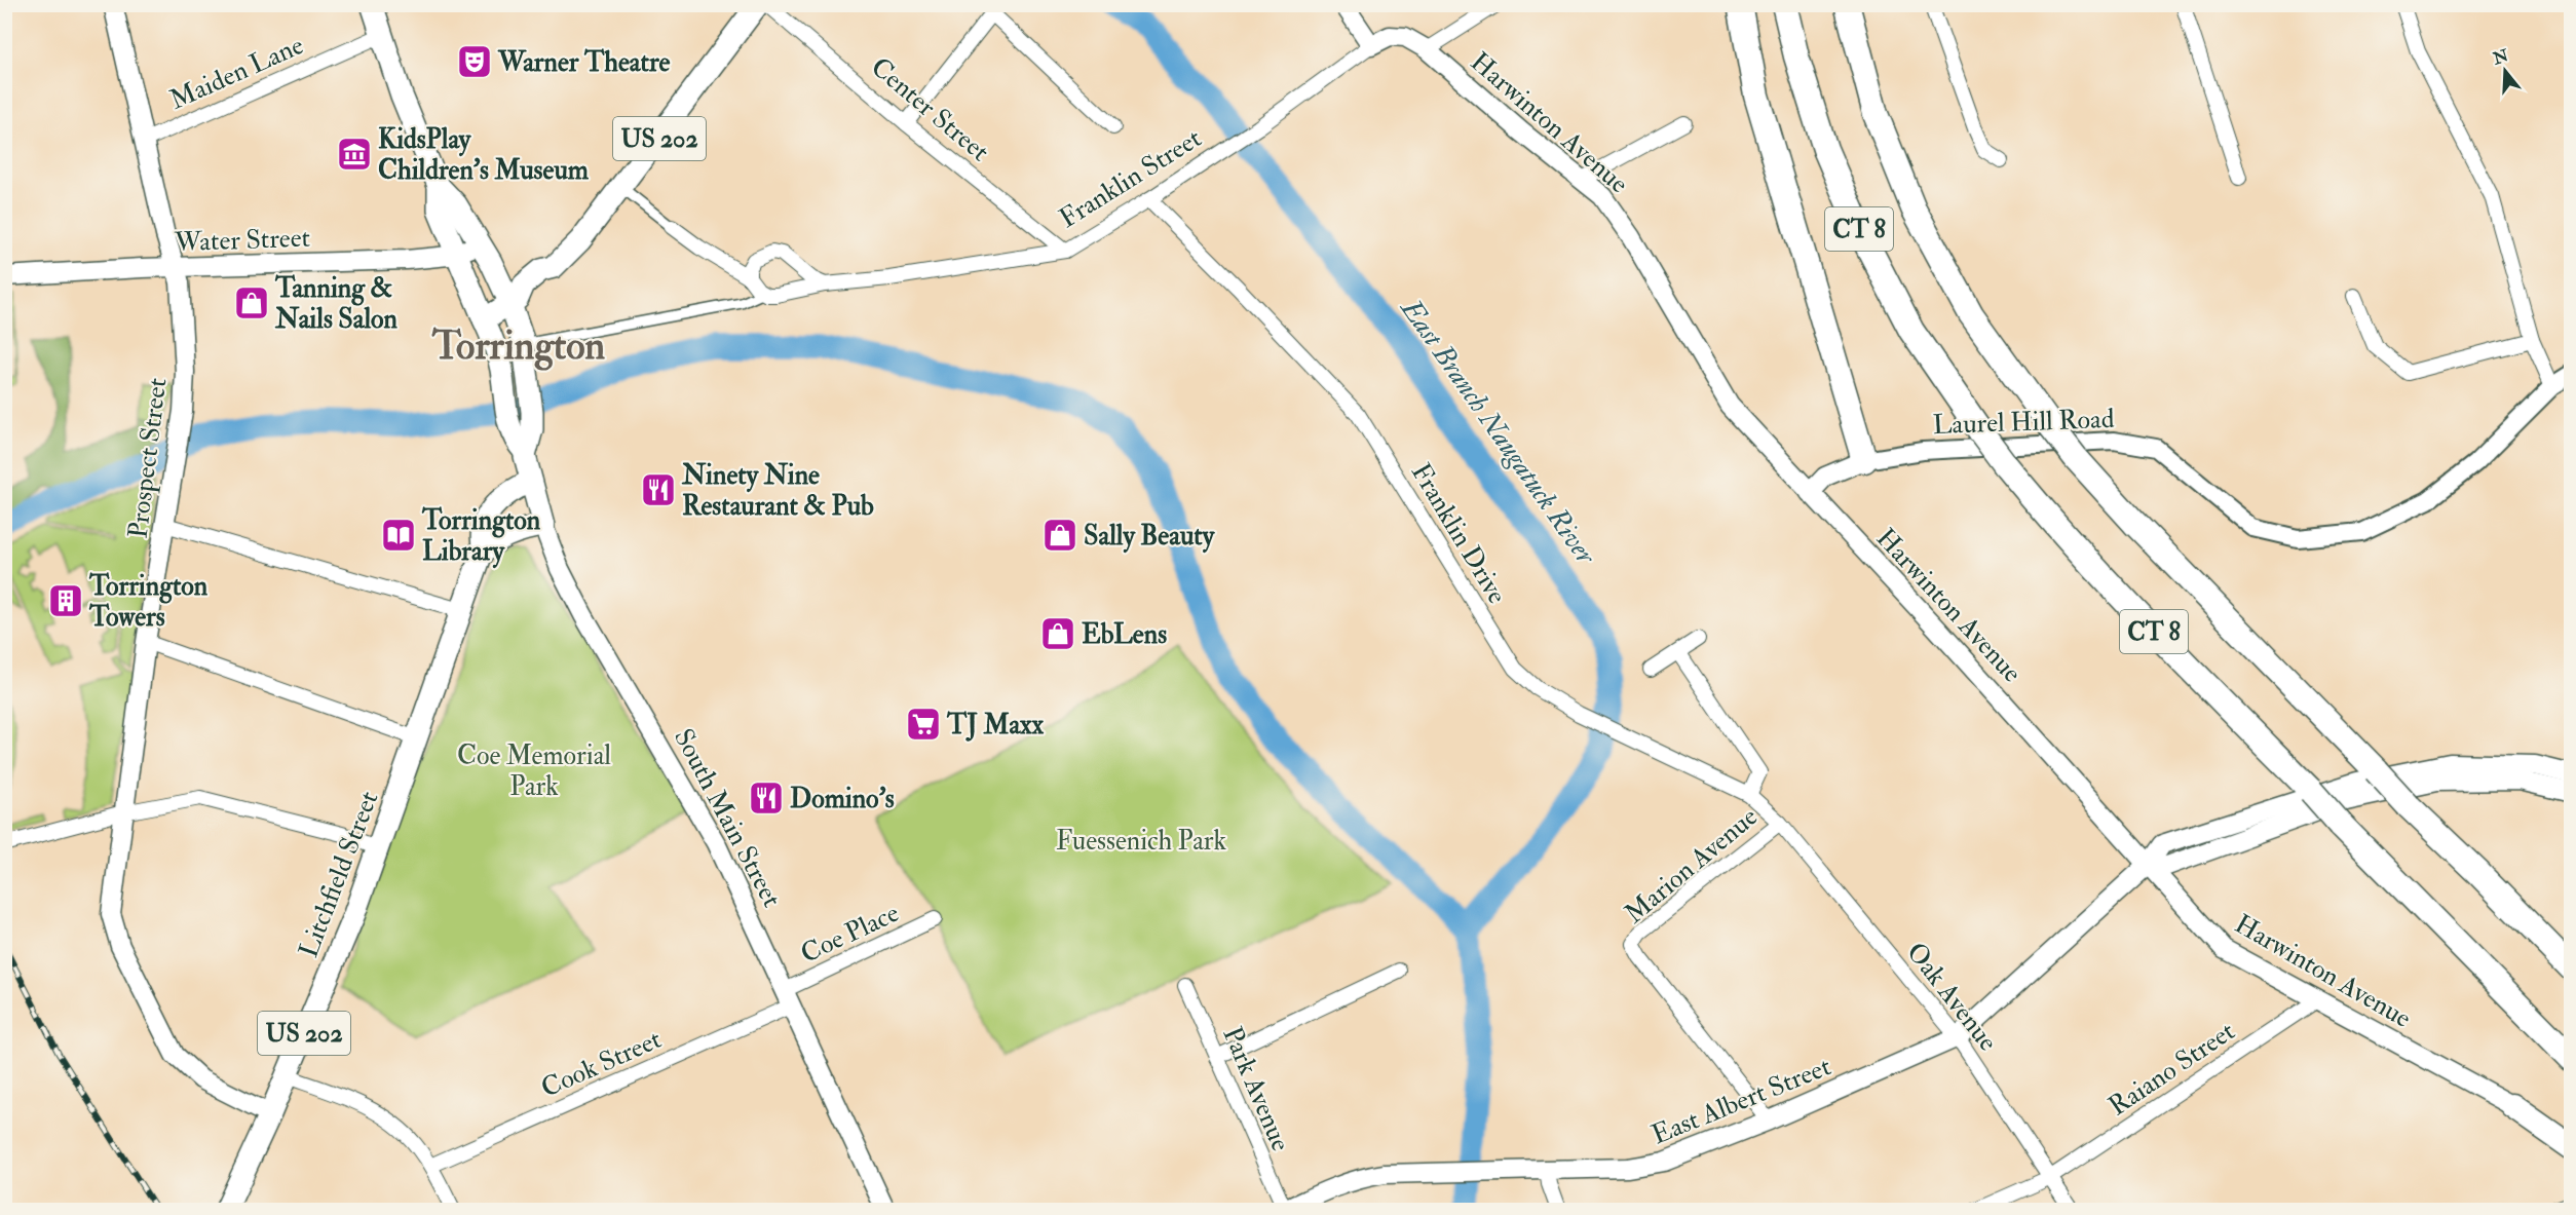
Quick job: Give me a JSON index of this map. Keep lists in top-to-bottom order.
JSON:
{
  "streets": {
    "highway": ["CT 8"],
    "main road": [
      "Harwinton Avenue",
      "US 202",
      "Franklin Street",
      "Water Street",
      "Laurel Hill Road",
      "Prospect Street",
      "South Main Street",
      "Litchfield Street",
      "East Albert Street"
    ],
    "street": [
      "Maiden Lane",
      "Center Street",
      "Franklin Drive",
      "Marion Avenue",
      "Coe Place",
      "Oak Avenue",
      "Cook Street",
      "Raiano Street",
      "Park Avenue"
    ]
  },
  "crossings": [
    ["Maiden Lane", "Prospect Street"],
    ["Center Street", "Franklin Street"],
    ["Harwinton Avenue", "Franklin Street"],
    ["Harwinton Avenue", "Laurel Hill Road"],
    ["Harwinton Avenue", "Raiano Street"],
    ["Harwinton Avenue", "East Albert Street"],
    ["US 202", "South Main Street"],
    ["Franklin Street", "Franklin Drive"],
    ["Franklin Street", "South Main Street"],
    ["Water Street", "Prospect Street"],
    ["Water Street", "South Main Street"],
    ["Prospect Street", "Litchfield Street"],
    ["Franklin Drive", "Marion Avenue"],
    ["Franklin Drive", "Oak Avenue"],
    ["South Main Street", "Litchfield Street"],
    ["South Main Street", "Coe Place"],
    ["South Main Street", "Cook Street"],
    ["Marion Avenue", "Oak Avenue"],
    ["Marion Avenue", "East Albert Street"],
    ["Coe Place", "Cook Street"],
    ["Oak Avenue", "Raiano Street"],
    ["Oak Avenue", "East Albert Street"],
    ["Park Avenue", "East Albert Street"]
  ],
  "districts": ["Torrington"],
  "water": ["East Branch Naugatuck River"],
  "parks": ["Coe Memorial Park", "Fuessenich Park"],
  "places": {
    "theatre": ["Warner Theatre"],
    "museum": ["KidsPlay Children's Museum"],
    "shop": ["Tanning & Nails Salon", "Sally Beauty", "EbLens"],
    "restaurant": ["Ninety Nine Restaurant & Pub", "Domino's"],
    "library": ["Torrington Library"],
    "building": ["Torrington Towers"],
    "supermarket": ["TJ Maxx"]
  },
  "north": "top"
}
